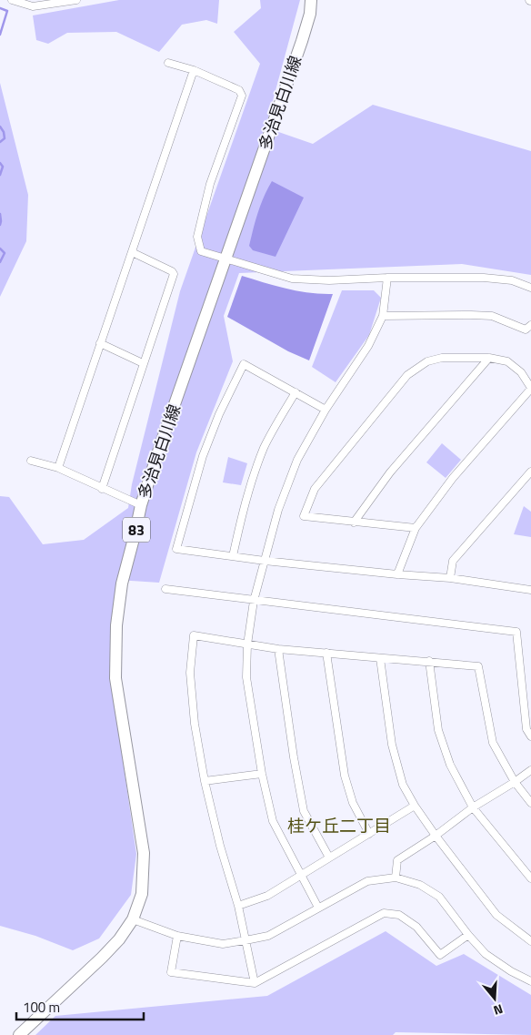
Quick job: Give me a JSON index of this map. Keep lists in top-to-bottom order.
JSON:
{
  "streets": {
    "main road": ["多治見白川線", "83"]
  },
  "districts": ["桂ケ丘二丁目"],
  "scale_bar": "100 m",
  "north": "bottom"
}
